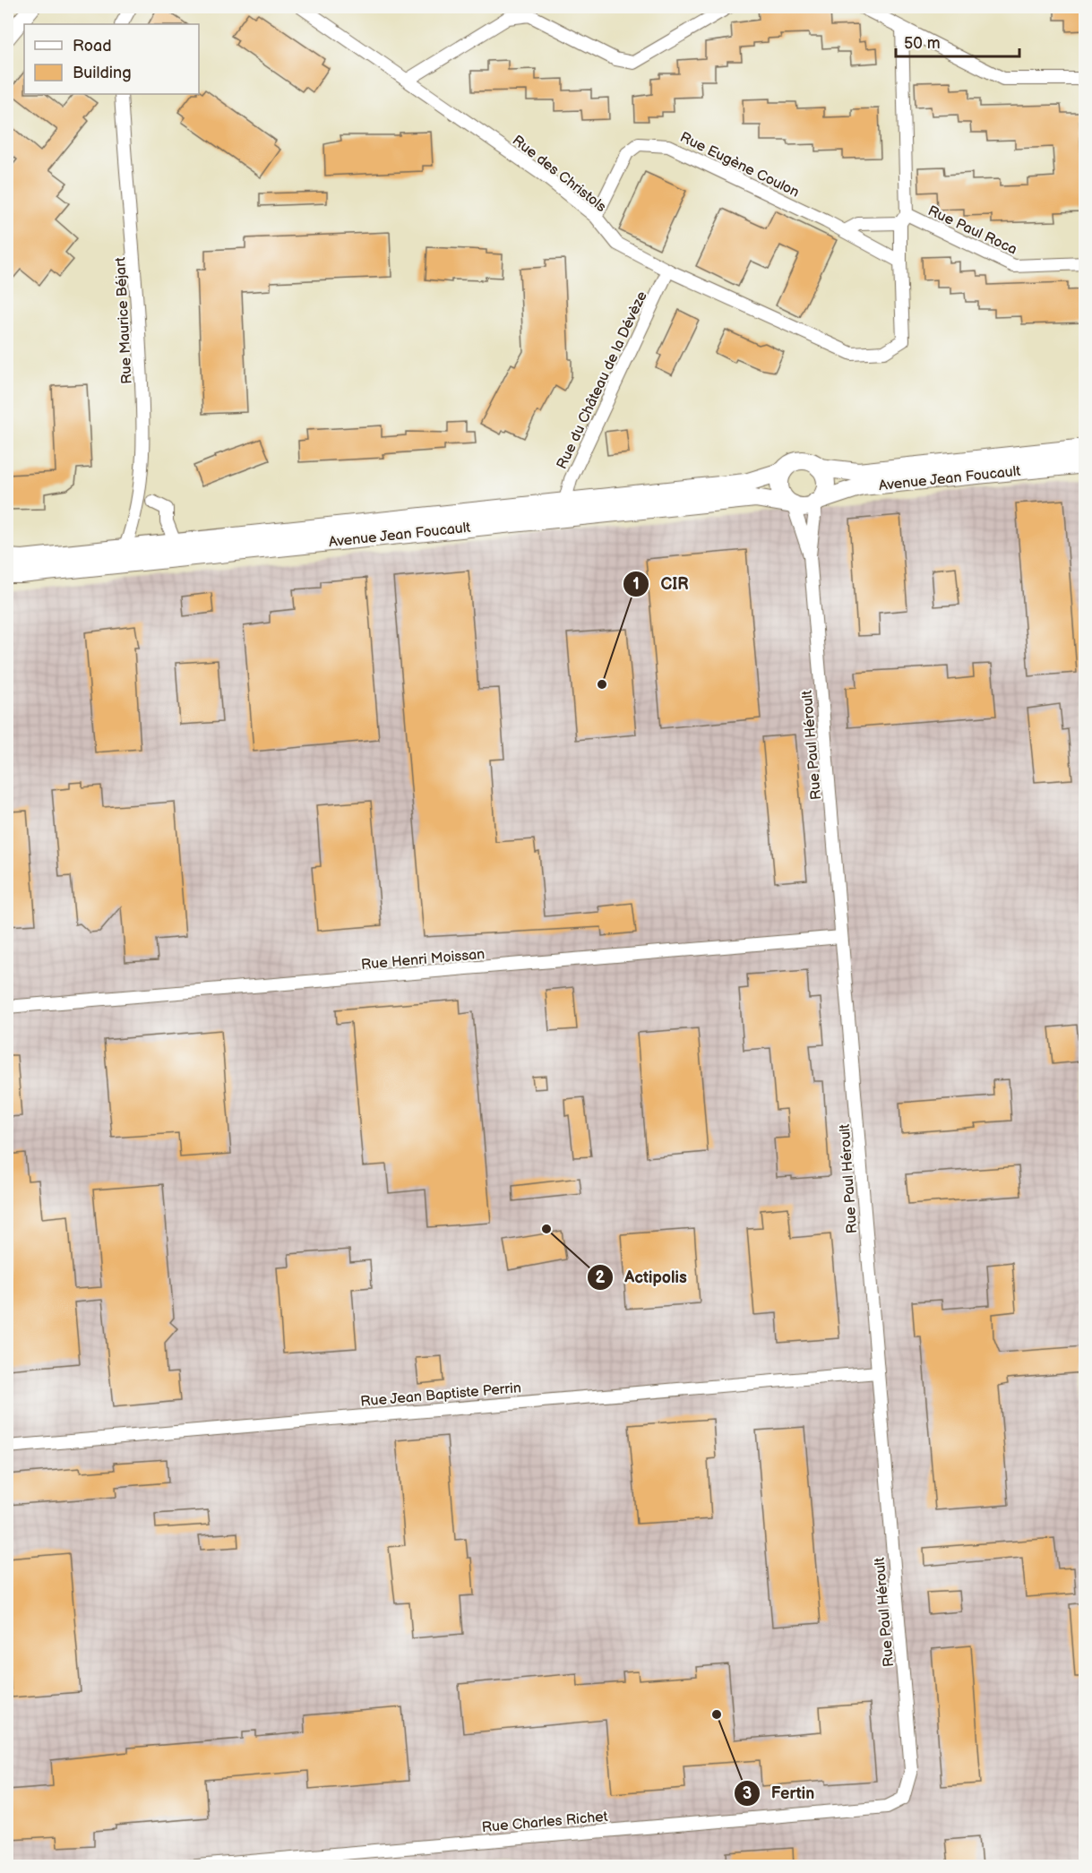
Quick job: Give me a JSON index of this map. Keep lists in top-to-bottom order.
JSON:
{
  "streets": {
    "main road": ["Avenue Jean Foucault"],
    "street": [
      "Rue Eugène Coulon",
      "Rue des Christols",
      "Rue Paul Roca",
      "Rue Maurice Béjart",
      "Rue du Château de la Dévèze",
      "Rue Paul Héroult",
      "Rue Henri Moissan",
      "Rue Jean Baptiste Perrin",
      "Rue Charles Richet"
    ]
  },
  "crossings": [
    ["Rue Eugène Coulon", "Rue des Christols"],
    ["Rue des Christols", "Rue du Château de la Dévèze"],
    ["Rue Maurice Béjart", "Avenue Jean Foucault"],
    ["Rue du Château de la Dévèze", "Avenue Jean Foucault"],
    ["Avenue Jean Foucault", "Rue Paul Héroult"],
    ["Rue Paul Héroult", "Rue Henri Moissan"],
    ["Rue Paul Héroult", "Rue Jean Baptiste Perrin"],
    ["Rue Paul Héroult", "Rue Charles Richet"]
  ],
  "places": ["CIR", "Actipolis", "Fertin"],
  "legend": ["Road", "Building"],
  "scale_bar": "50 m"
}
